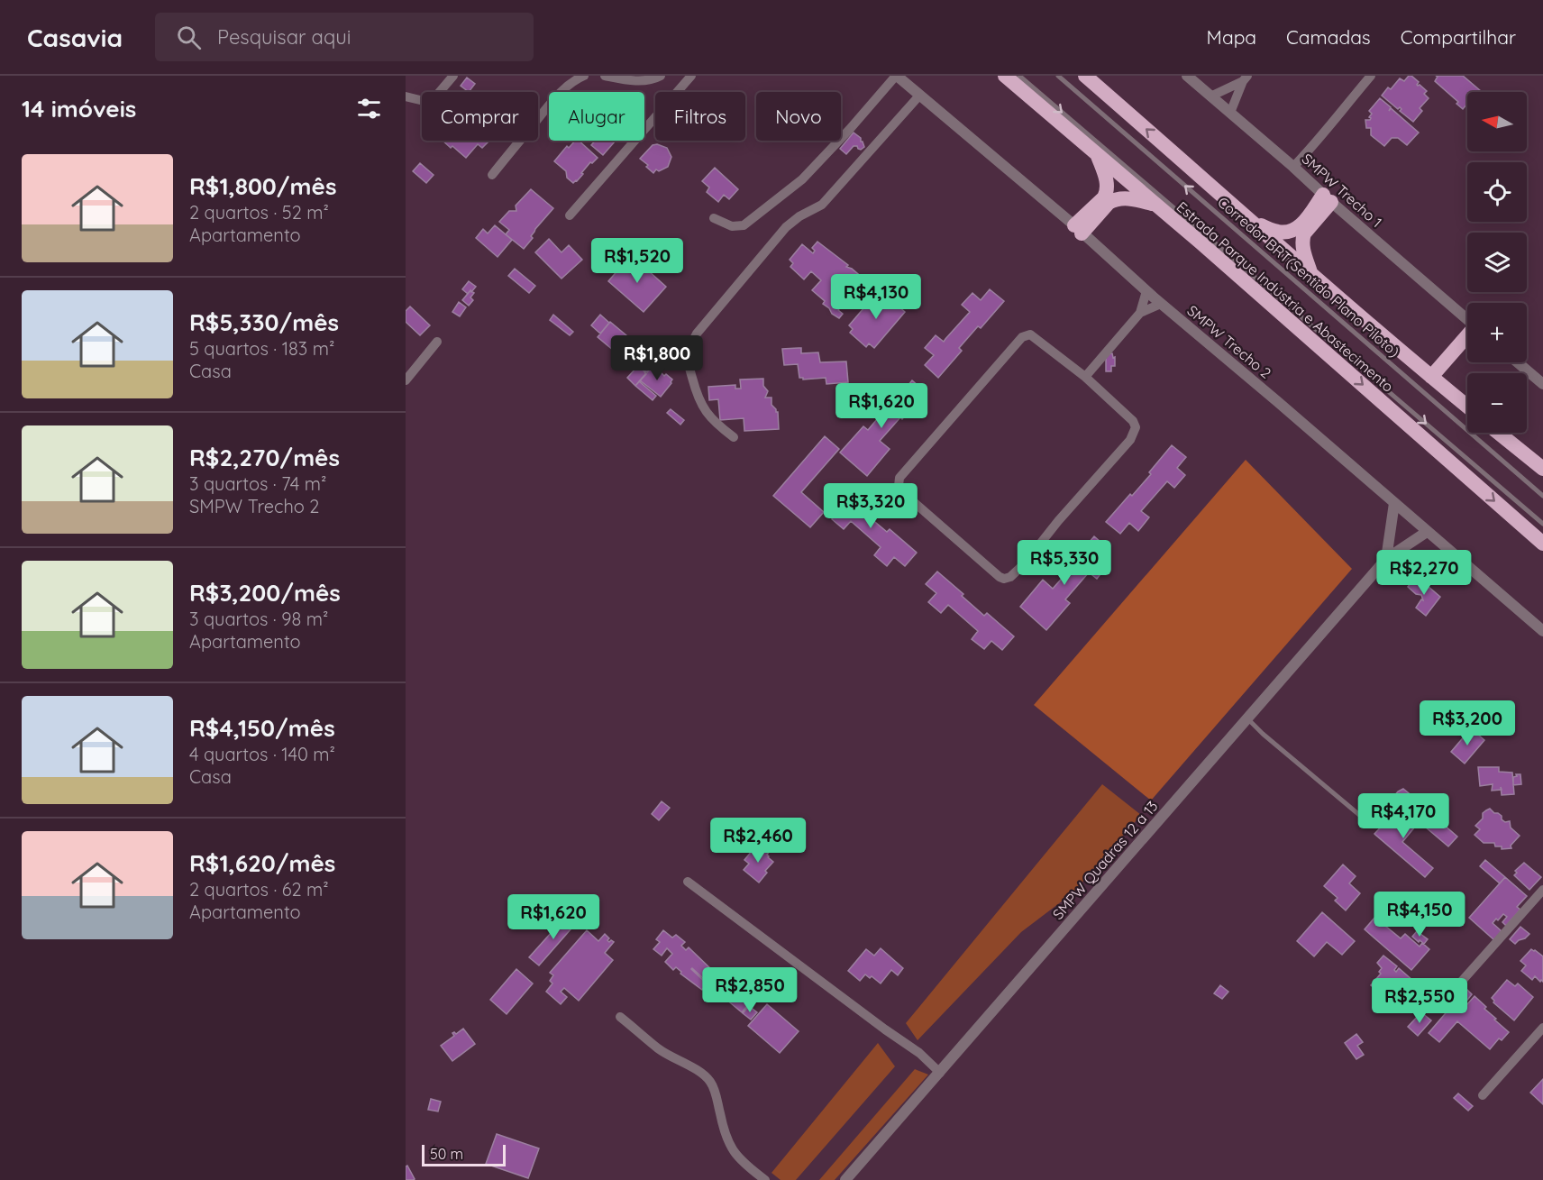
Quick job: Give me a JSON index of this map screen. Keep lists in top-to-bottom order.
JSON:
{
  "streets": {
    "highway": ["Estrada Parque Indústria e Abastecimento"],
    "street": ["SMPW Trecho 1", "SMPW Trecho 2", "SMPW Quadras 12 a 13"],
    "lane": ["Corredor BRT(Sentido Plano Piloto)"]
  },
  "crossings": [
    ["SMPW Trecho 2", "SMPW Quadras 12 a 13"]
  ],
  "scale_bar": "50 m",
  "north": "left",
  "page": {
    "header": "Casavia",
    "search": "Pesquisar aqui",
    "nav": ["Mapa", "Camadas", "Compartilhar"],
    "heading": "14 imóveis",
    "map_buttons": ["+", "−"],
    "chip": [
      "Comprar",
      "Alugar",
      "Filtros",
      "Novo"
    ],
    "list": [
      {
        "name": "R$1,800/mês",
        "note": "2 quartos · 52 m² · Apartamento"
      },
      {
        "name": "R$5,330/mês",
        "note": "5 quartos · 183 m² · Casa"
      },
      {
        "name": "R$2,270/mês",
        "note": "3 quartos · 74 m² · SMPW Trecho 2"
      },
      {
        "name": "R$3,200/mês",
        "note": "3 quartos · 98 m² · Apartamento"
      },
      {
        "name": "R$4,150/mês",
        "note": "4 quartos · 140 m² · Casa"
      },
      {
        "name": "R$1,620/mês",
        "note": "2 quartos · 62 m² · Apartamento"
      }
    ],
    "price": [
      "R$1,520",
      "R$4,130",
      "R$1,800",
      "R$1,620",
      "R$3,320",
      "R$5,330",
      "R$2,270",
      "R$3,200",
      "R$4,170",
      "R$2,460",
      "R$4,150",
      "R$1,620",
      "R$2,850",
      "R$2,550"
    ],
    "scale": "50 m"
  }
}
